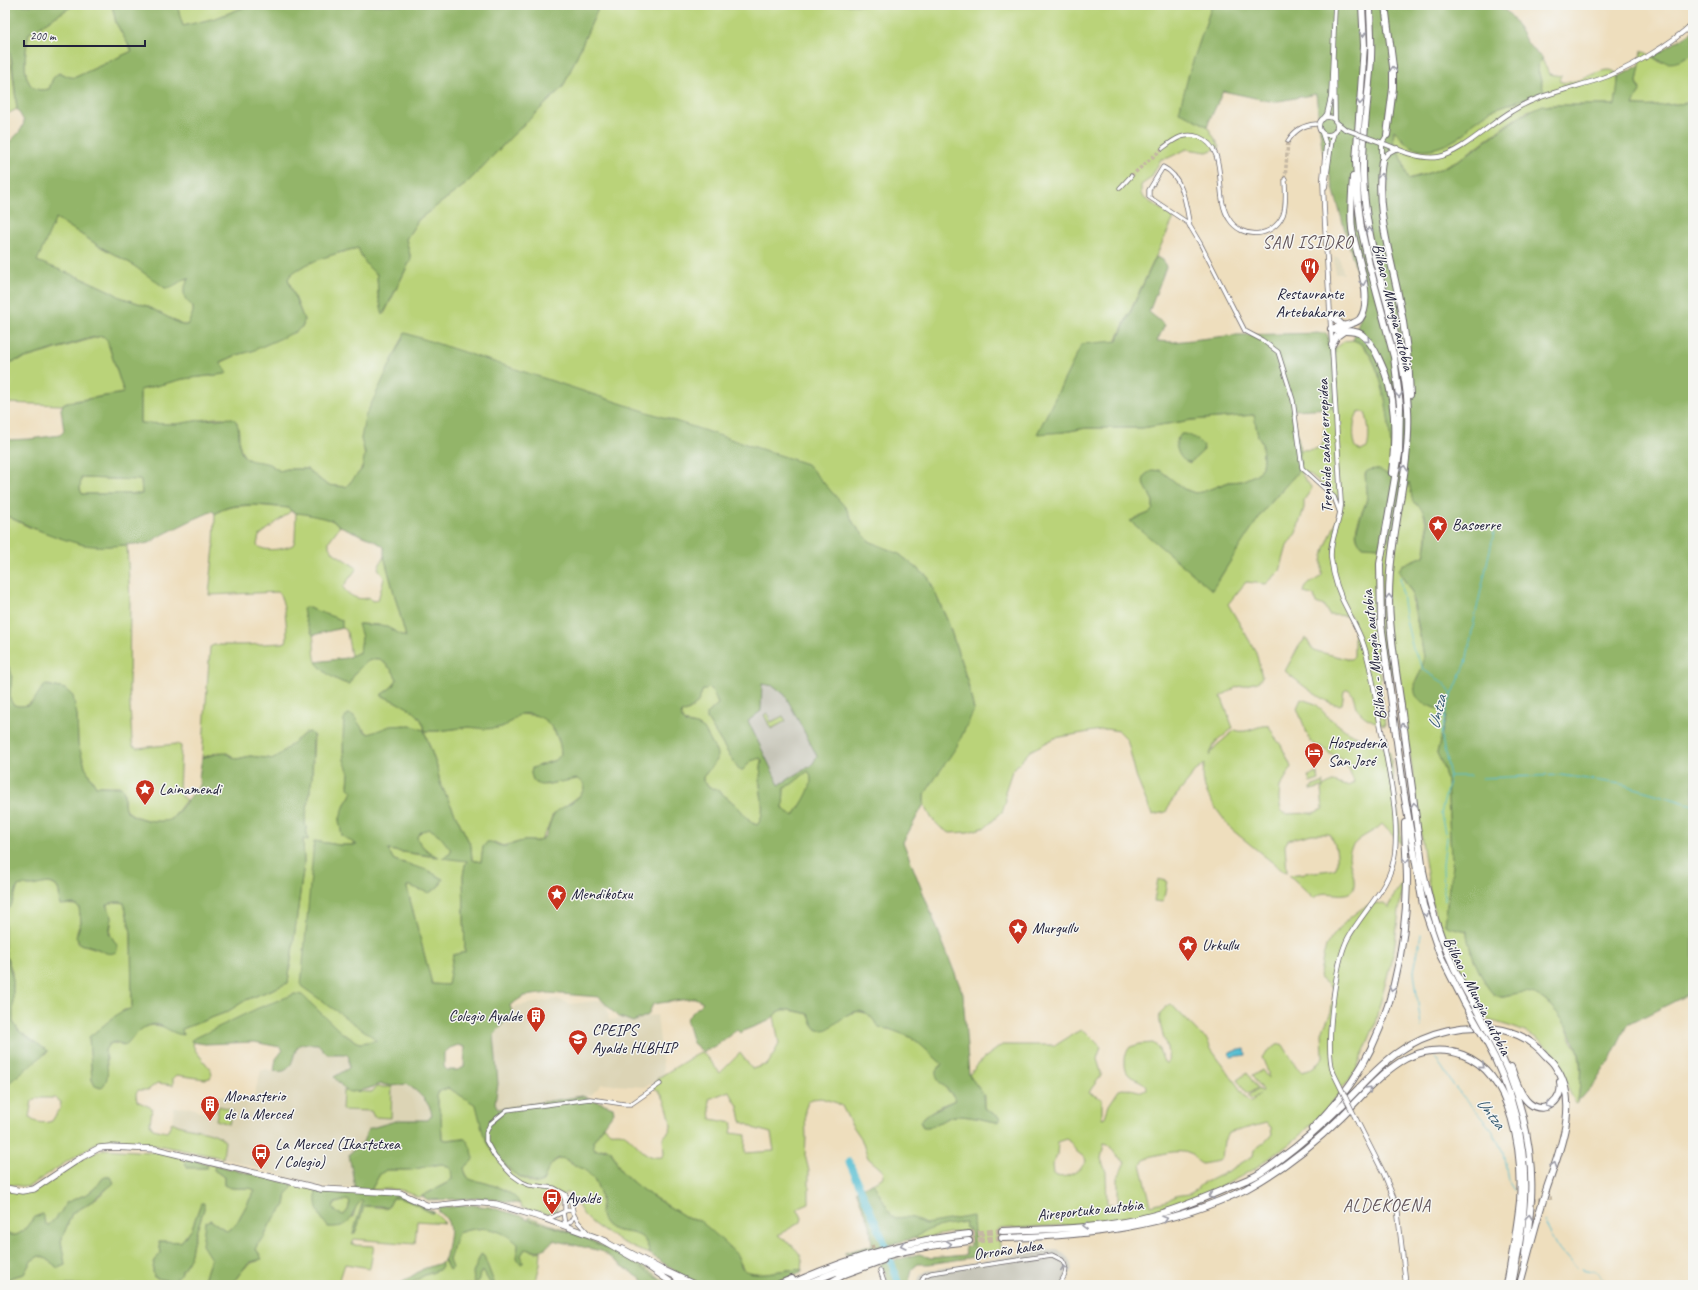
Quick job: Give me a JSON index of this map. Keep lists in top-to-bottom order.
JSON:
{
  "streets": {
    "highway": ["Bilbao - Mungia autobia", "Aireportuko autobia"],
    "street": ["Trenbide zahar errepidea", "Orroño kalea"]
  },
  "districts": ["SAN ISIDRO", "ALDEKOENA"],
  "water": ["Untza"],
  "places": {
    "restaurant": ["Restaurante Artebakarra"],
    "place": [
      "Basoerre",
      "Lainamendi",
      "Mendikotxu",
      "Murgullu",
      "Urkullu"
    ],
    "hotel": ["Hospedería San José"],
    "building": ["Colegio Ayalde", "Monasterio de la Merced"],
    "school or university": ["CPEIPS Ayalde HLBHIP"],
    "bus stop": ["La Merced (Ikastetxea / Colegio)", "Ayalde"]
  },
  "scale_bar": "200 m"
}
